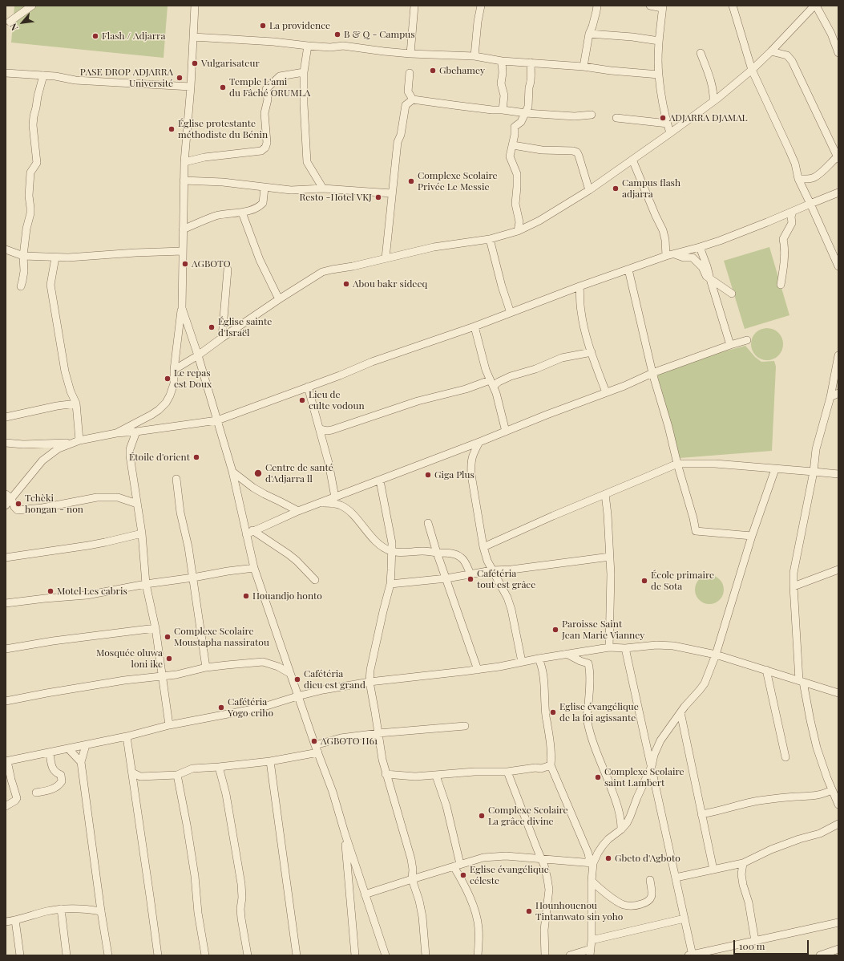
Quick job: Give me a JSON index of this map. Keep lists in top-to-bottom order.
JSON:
{
  "places": [
    "La providence",
    "B & Q - Campus",
    "Flash / Adjarra",
    "Vulgarisateur",
    "Gbehamey",
    "PASE DROP ADJARRA Université",
    "Temple L'ami du Fâché ORUMLA",
    "ADJARRA DJAMAL",
    "Église protestante méthodiste du Bénin",
    "Complexe Scolaire Privée Le Messie",
    "Campus flash adjarra",
    "Resto -Hotel VKJ",
    "AGBOTO",
    "Abou bakr sideeq",
    "Église sainte d'Israël",
    "Le repas est Doux",
    "Lieu de culte vodoun",
    "Étoile d'orient",
    "Centre de santé d'Adjarra ll",
    "Giga Plus",
    "Tchèki hongan - non",
    "Cafétéria tout est grâce",
    "École primaire de Sota",
    "Motel Les cabris",
    "Houandjo honto",
    "Paroisse Saint Jean Marie Vianney",
    "Complexe Scolaire Moustapha nassiratou",
    "Mosquée oluwa loni ike",
    "Cafétéria dieu est grand",
    "Cafétéria Yogo criho",
    "Eglise évangélique de la foi agissante",
    "AGBOTO H61",
    "Complexe Scolaire saint Lambert",
    "Complexe Scolaire La grâce divine",
    "Gbeto d'Agboto",
    "Eglise évangélique céleste",
    "Hounhouenou Tintanwato sin yoho"
  ],
  "scale_bar": "100 m",
  "north": "bottom left"
}
